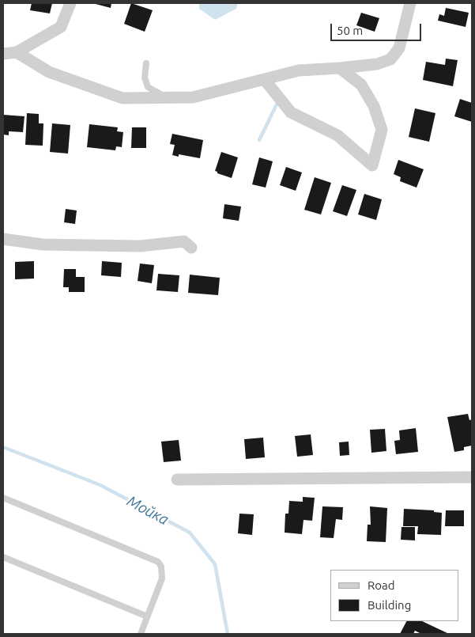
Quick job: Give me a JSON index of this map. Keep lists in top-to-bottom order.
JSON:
{
  "water": ["Мойка"],
  "legend": ["Road", "Building"],
  "scale_bar": "50 m"
}
